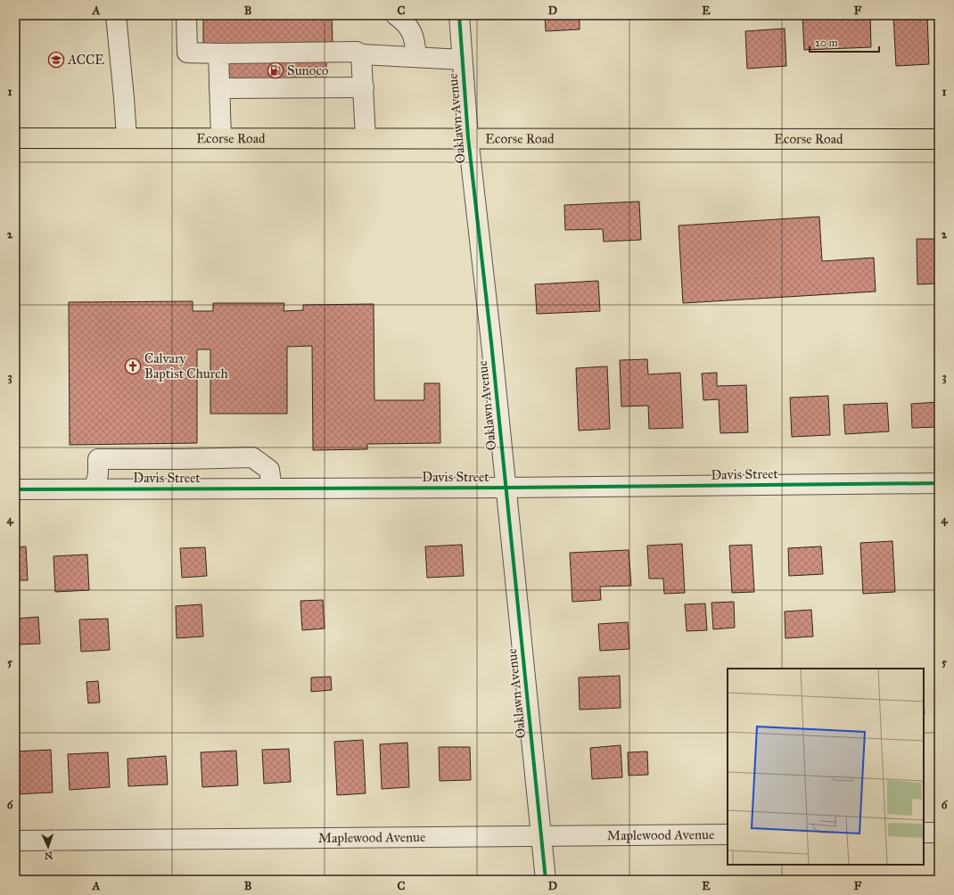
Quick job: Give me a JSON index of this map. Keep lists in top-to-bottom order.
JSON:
{
  "streets": {
    "main road": ["Ecorse Road"],
    "street": ["Oaklawn Avenue", "Davis Street", "Maplewood Avenue"]
  },
  "crossings": [
    ["Oaklawn Avenue", "Ecorse Road"],
    ["Oaklawn Avenue", "Davis Street"],
    ["Oaklawn Avenue", "Maplewood Avenue"]
  ],
  "places": {
    "school or university": ["ACCE"],
    "fuel station": ["Sunoco"],
    "church": ["Calvary Baptist Church"]
  },
  "scale_bar": "20 m",
  "north": "bottom",
  "grid": {
    "columns": [
      "A",
      "B",
      "C",
      "D",
      "E",
      "F"
    ],
    "rows": [
      "1",
      "2",
      "3",
      "4",
      "5",
      "6"
    ]
  }
}
